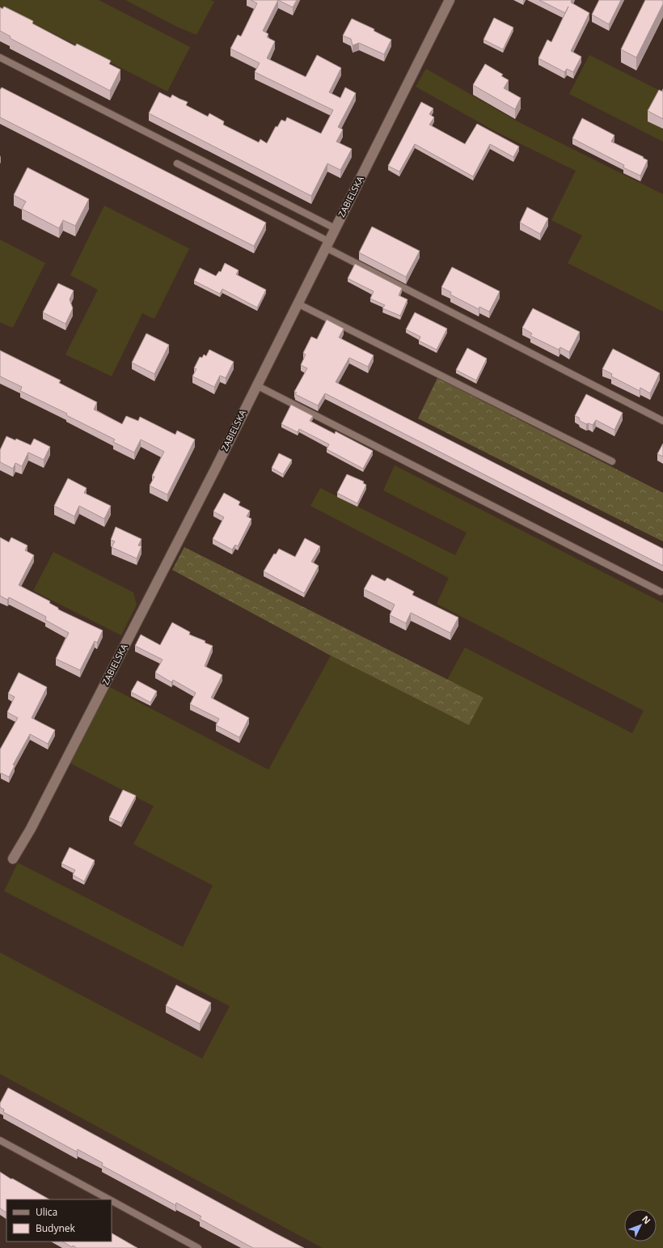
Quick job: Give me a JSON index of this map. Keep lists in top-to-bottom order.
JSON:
{
  "streets": {
    "street": ["ZABIELSKA"]
  },
  "legend": ["Ulica", "Budynek"],
  "north": "top right"
}
